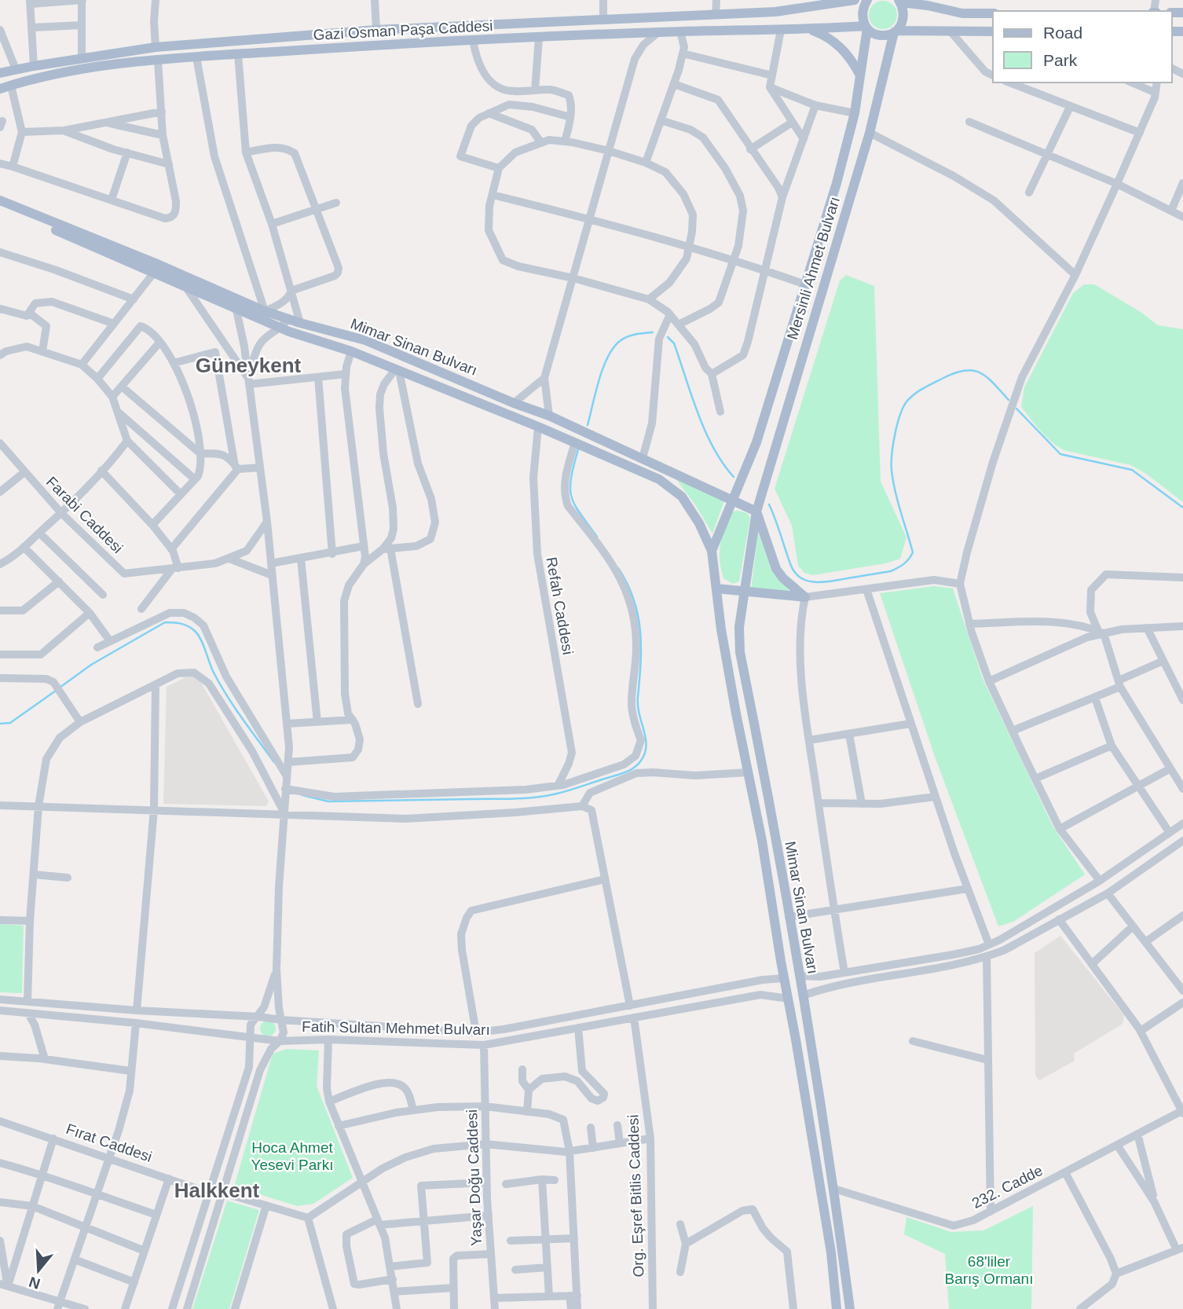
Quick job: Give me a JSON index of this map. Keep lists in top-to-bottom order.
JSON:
{
  "streets": {
    "main road": ["Gazi Osman Paşa Caddesi", "Mersinli Ahmet Bulvarı", "Mimar Sinan Bulvarı"],
    "street": [
      "Farabi Caddesi",
      "Refah Caddesi",
      "Fatih Sultan Mehmet Bulvarı",
      "Fırat Caddesi",
      "Yaşar Doğu Caddesi",
      "232. Cadde",
      "Org. Eşref Bitlis Caddesi"
    ]
  },
  "crossings": [
    ["Gazi Osman Paşa Caddesi", "Mersinli Ahmet Bulvarı"],
    ["Mersinli Ahmet Bulvarı", "Mimar Sinan Bulvarı"],
    ["Mimar Sinan Bulvarı", "Refah Caddesi"],
    ["Mimar Sinan Bulvarı", "Fatih Sultan Mehmet Bulvarı"],
    ["Mimar Sinan Bulvarı", "232. Cadde"],
    ["Fatih Sultan Mehmet Bulvarı", "Yaşar Doğu Caddesi"],
    ["Fatih Sultan Mehmet Bulvarı", "Org. Eşref Bitlis Caddesi"]
  ],
  "districts": ["Güneykent", "Halkkent"],
  "parks": ["Hoca Ahmet Yesevi Parkı", "68'liler Barış Ormanı"],
  "legend": ["Road", "Park"],
  "north": "bottom"
}
